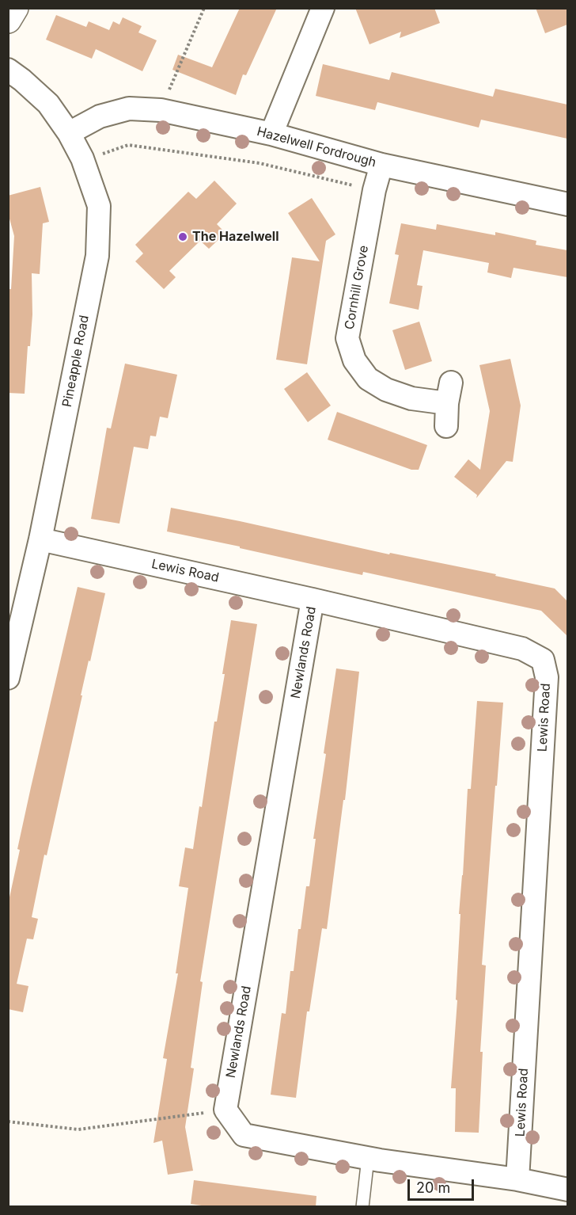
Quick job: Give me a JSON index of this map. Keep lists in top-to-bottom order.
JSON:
{
  "streets": {
    "street": [
      "Hazelwell Fordrough",
      "Cornhill Grove",
      "Pineapple Road",
      "Lewis Road",
      "Newlands Road"
    ]
  },
  "crossings": [
    ["Hazelwell Fordrough", "Cornhill Grove"],
    ["Hazelwell Fordrough", "Pineapple Road"],
    ["Pineapple Road", "Lewis Road"],
    ["Lewis Road", "Newlands Road"]
  ],
  "places": ["The Hazelwell"],
  "scale_bar": "20 m"
}
